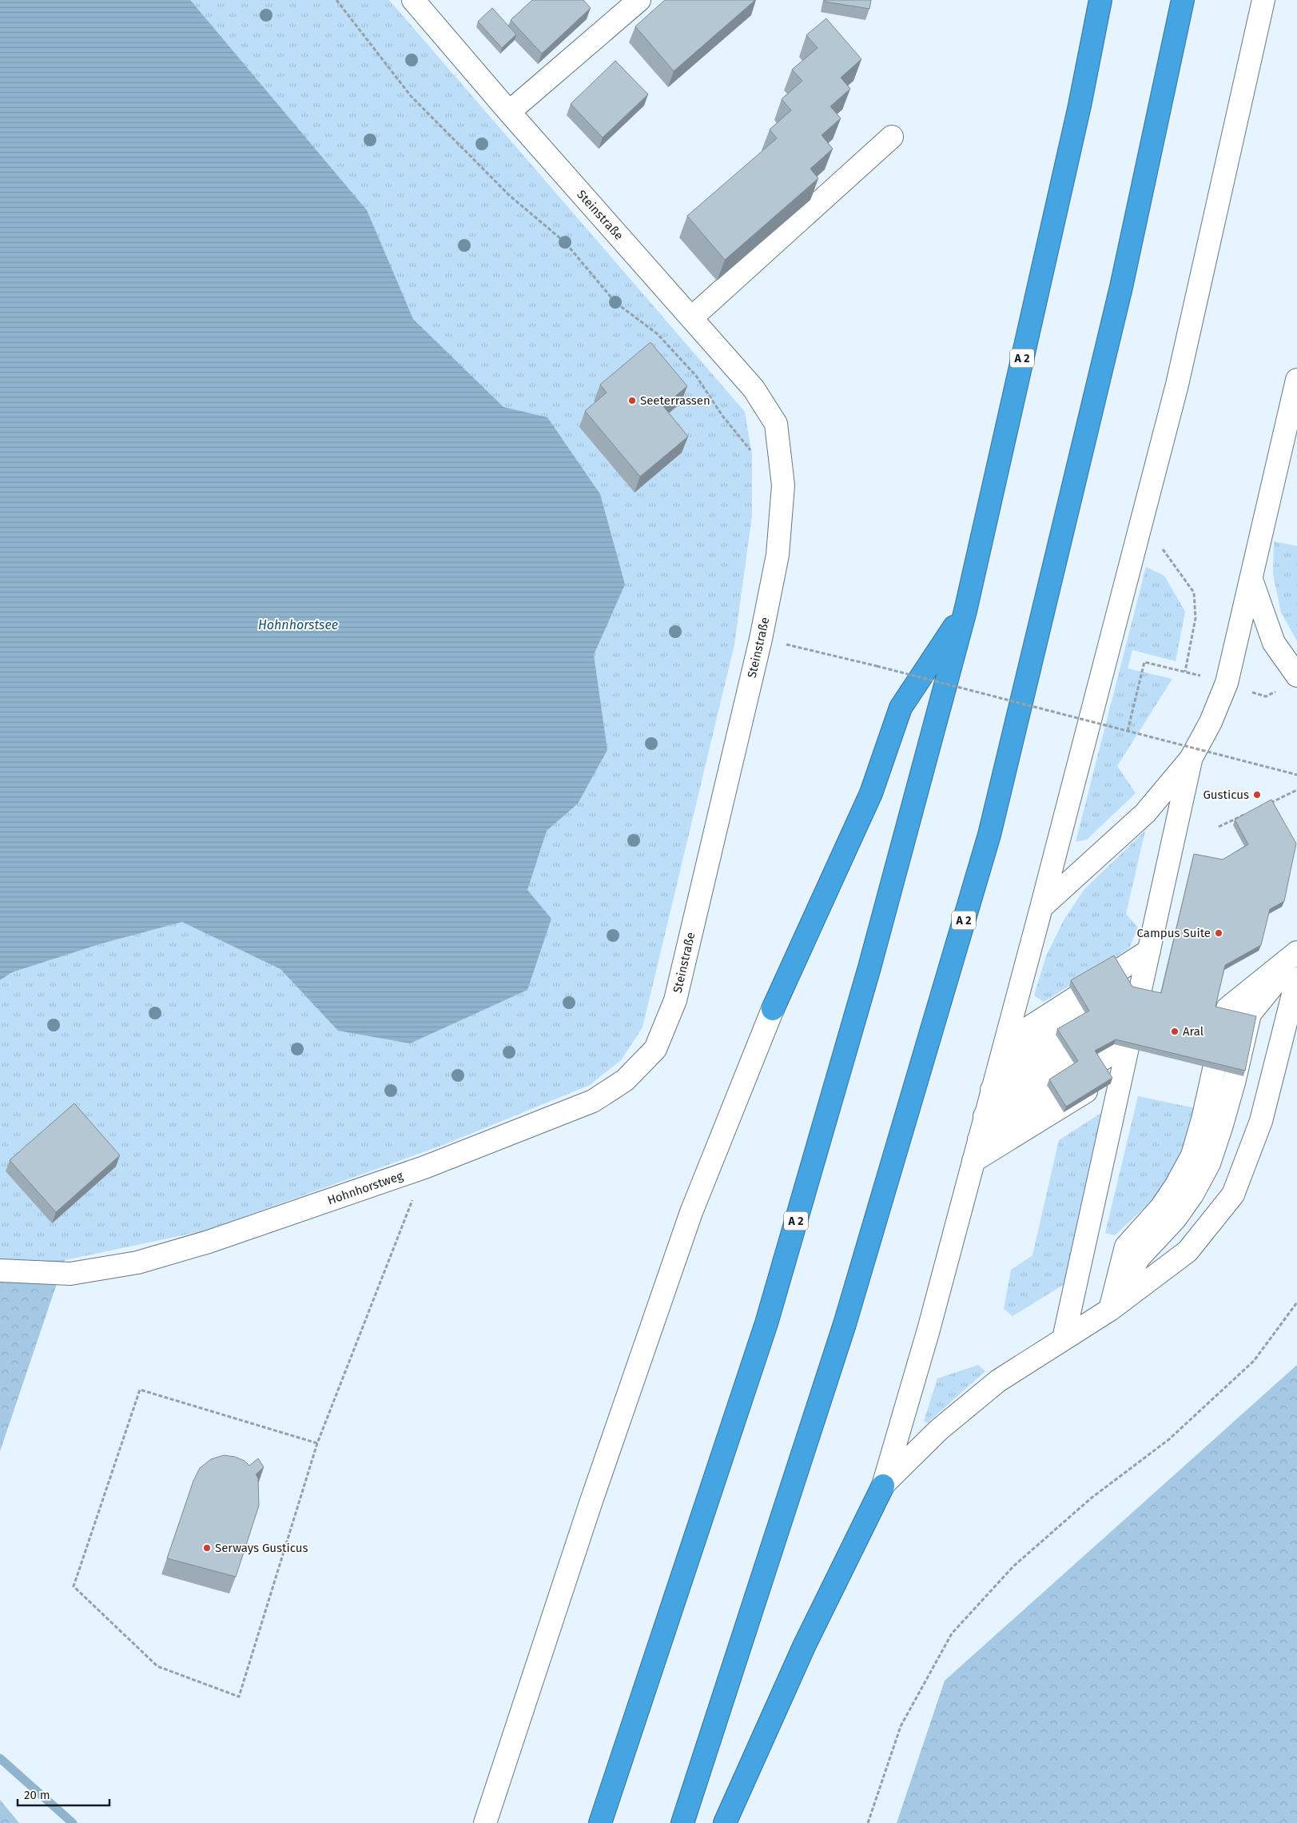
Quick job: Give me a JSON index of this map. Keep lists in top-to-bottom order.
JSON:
{
  "streets": {
    "highway": ["A 2"],
    "street": ["Steinstraße", "Hohnhorstweg"]
  },
  "crossings": [
    ["Steinstraße", "Hohnhorstweg"]
  ],
  "water": ["Hohnhorstsee"],
  "places": [
    "Seeterrassen",
    "Gusticus",
    "Campus Suite",
    "Aral",
    "Serways Gusticus"
  ],
  "scale_bar": "20 m"
}
